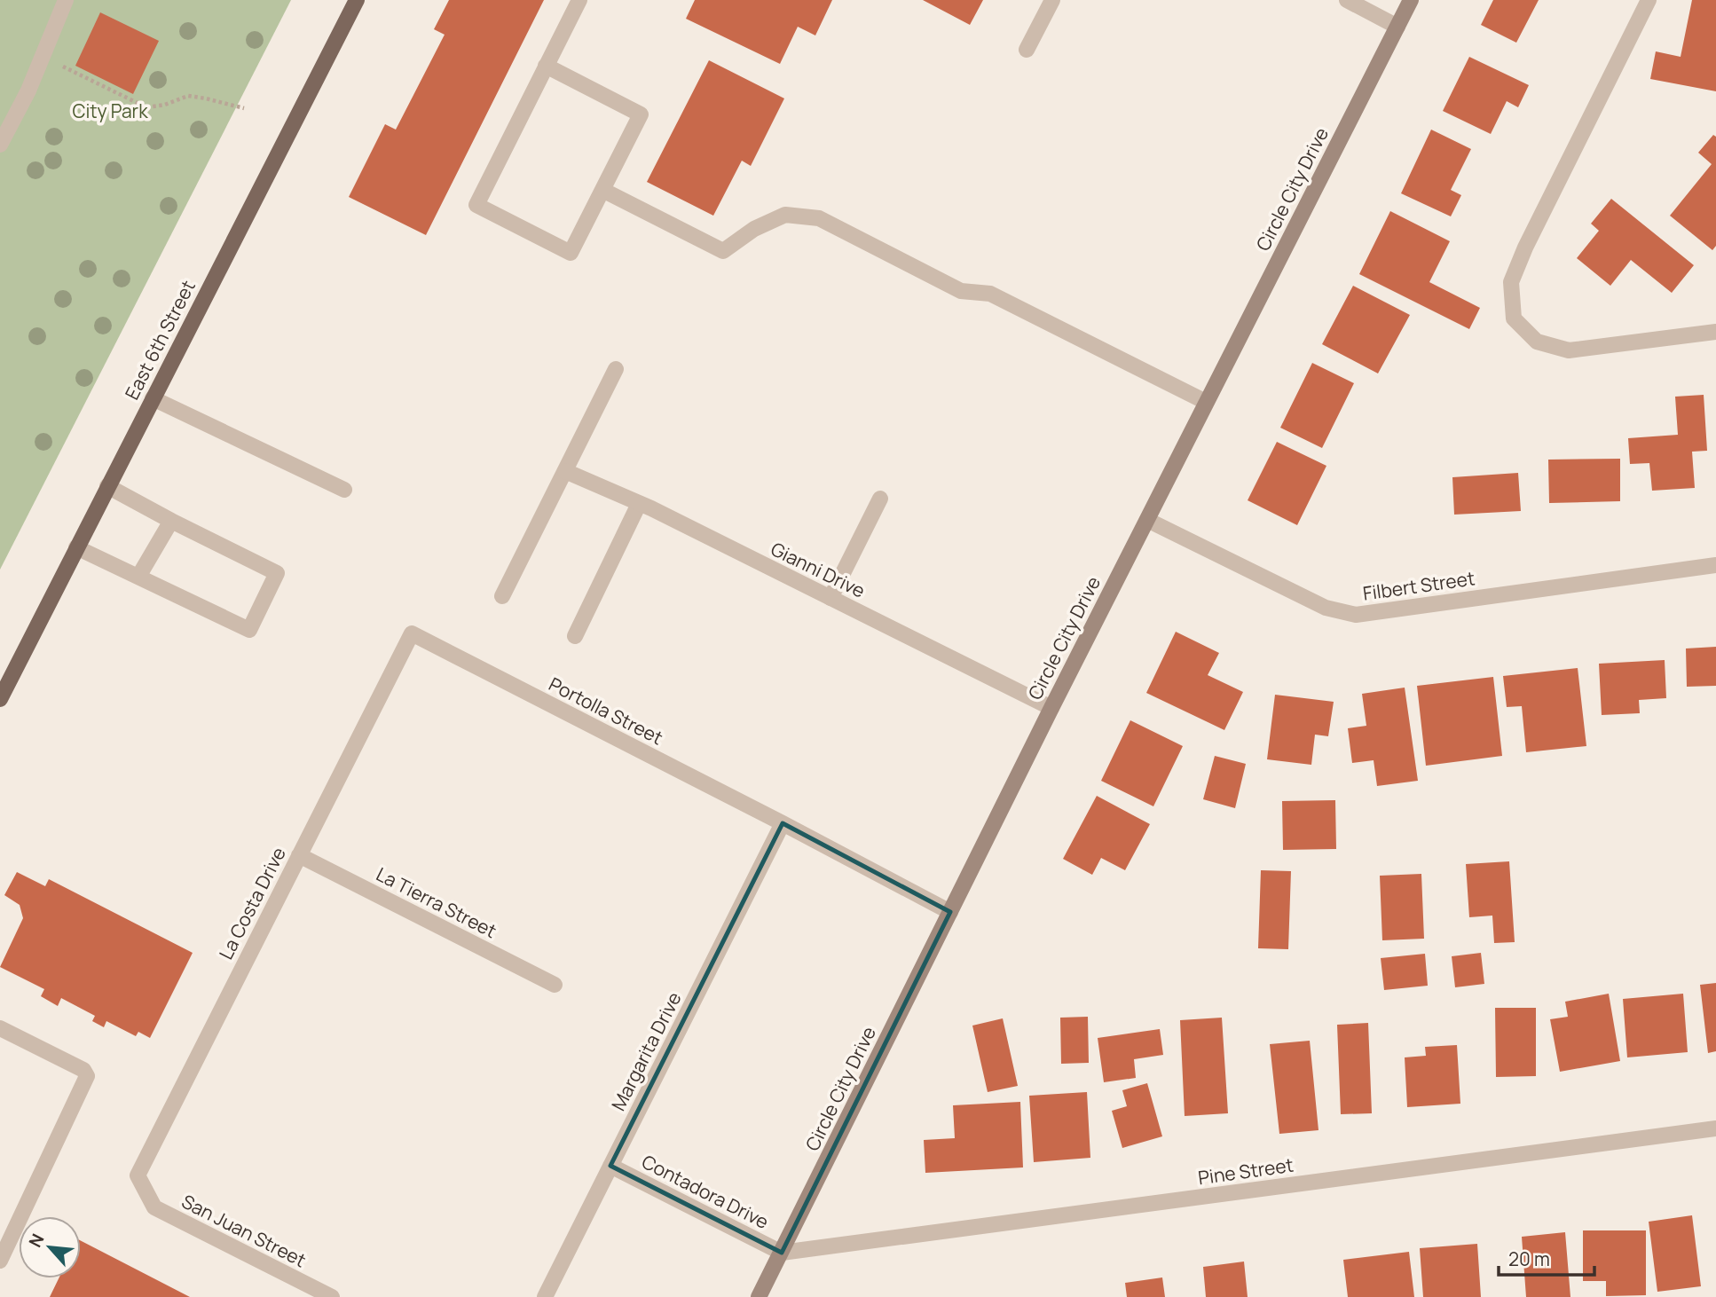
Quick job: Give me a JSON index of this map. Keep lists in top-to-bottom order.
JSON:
{
  "streets": {
    "main road": ["East 6th Street"],
    "street": [
      "Circle City Drive",
      "Gianni Drive",
      "Filbert Street",
      "Portolla Street",
      "La Tierra Street",
      "La Costa Drive",
      "Margarita Drive",
      "Pine Street",
      "Contadora Drive",
      "San Juan Street"
    ]
  },
  "crossings": [
    ["Circle City Drive", "Gianni Drive"],
    ["Circle City Drive", "Filbert Street"],
    ["Circle City Drive", "Portolla Street"],
    ["Circle City Drive", "Pine Street"],
    ["Circle City Drive", "Contadora Drive"],
    ["Portolla Street", "La Costa Drive"],
    ["Portolla Street", "Margarita Drive"],
    ["La Tierra Street", "La Costa Drive"],
    ["La Costa Drive", "San Juan Street"],
    ["Margarita Drive", "Contadora Drive"],
    ["Pine Street", "Contadora Drive"]
  ],
  "parks": ["City Park"],
  "scale_bar": "20 m",
  "north": "top left"
}
